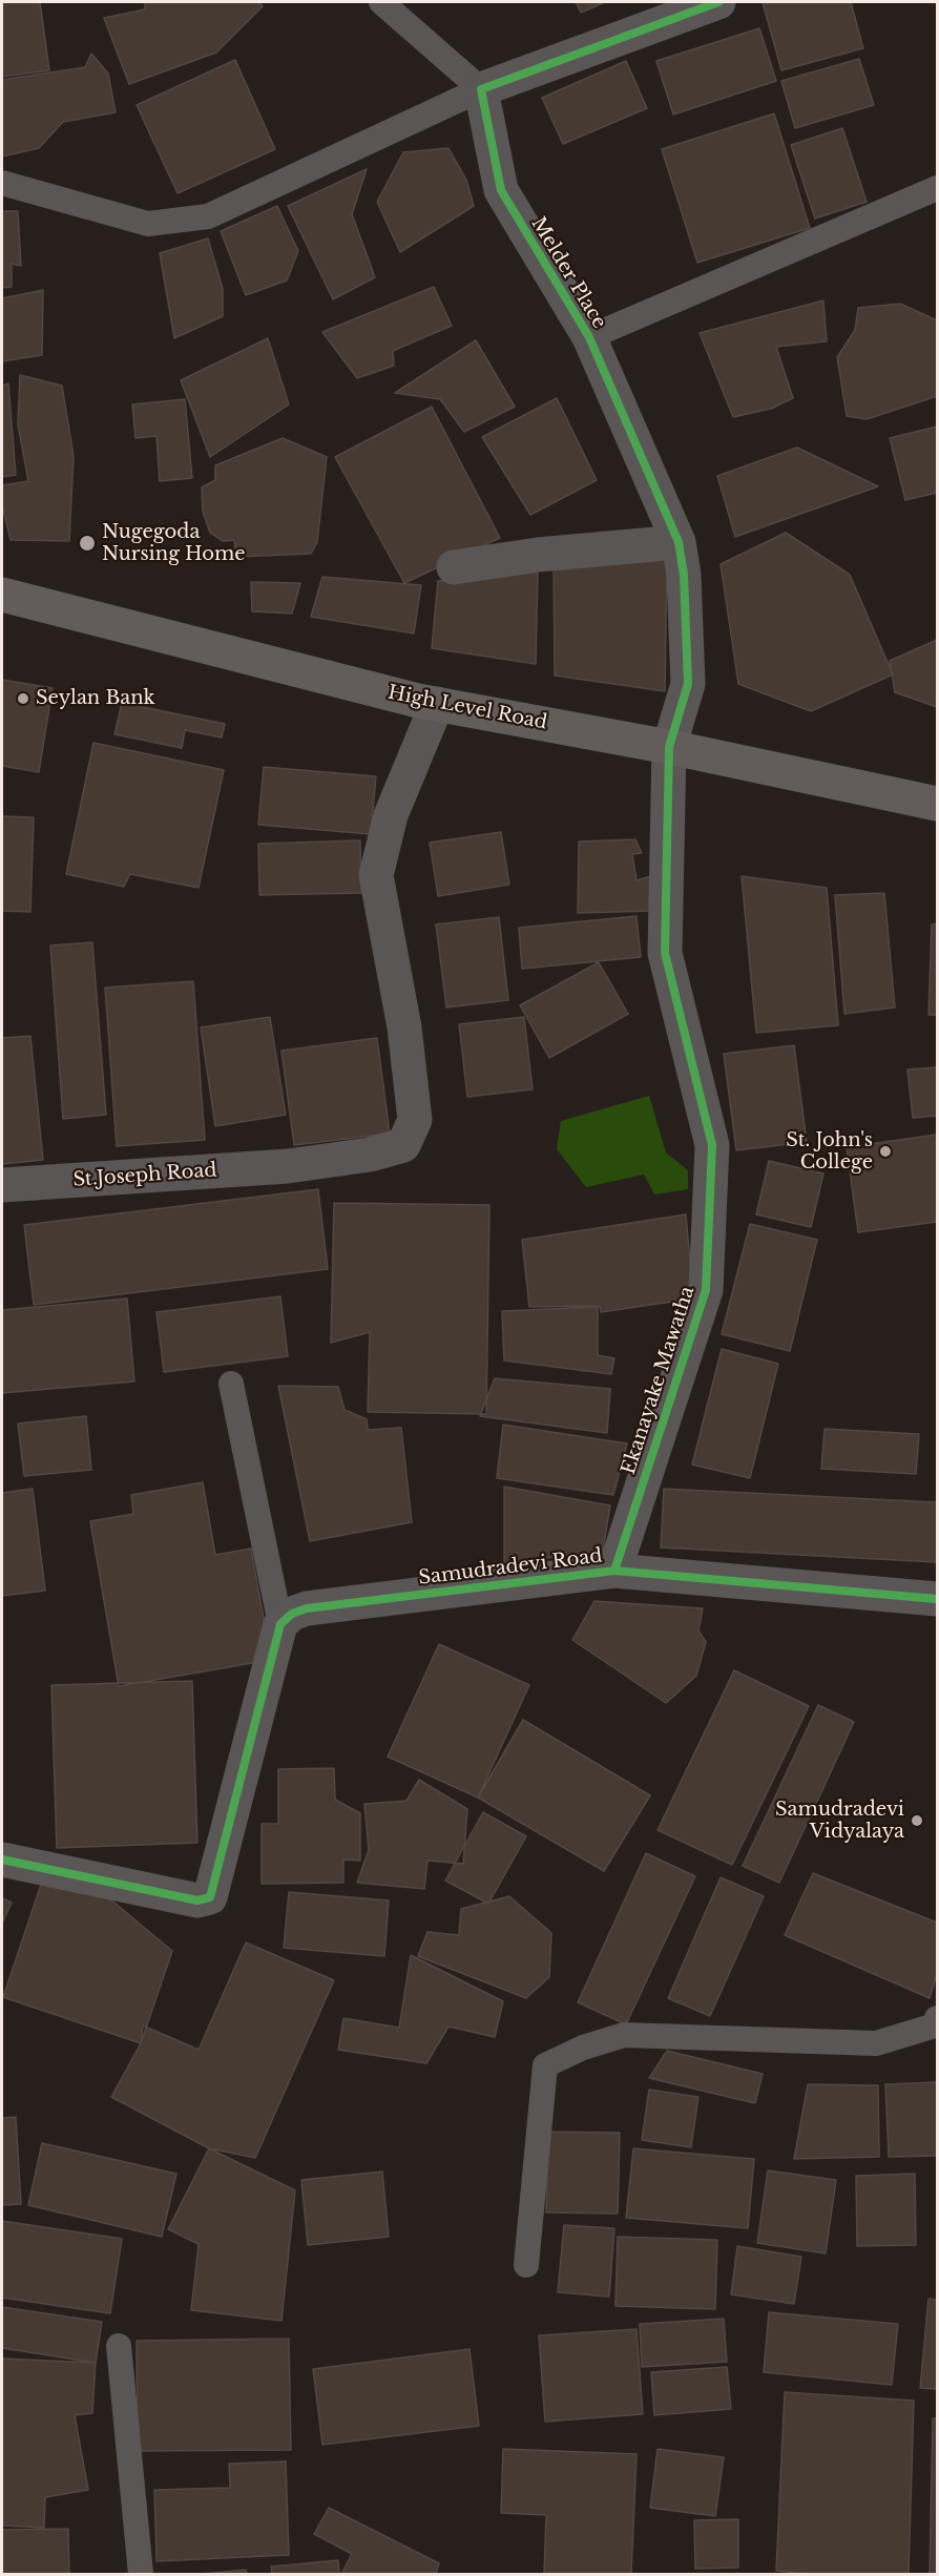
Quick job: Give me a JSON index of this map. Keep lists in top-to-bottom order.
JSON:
{
  "streets": {
    "highway": ["High Level Road"],
    "street": [
      "Melder Place",
      "St.Joseph Road",
      "Ekanayake Mawatha",
      "Samudradevi Road"
    ]
  },
  "crossings": [
    ["Melder Place", "High Level Road"],
    ["Melder Place", "Ekanayake Mawatha"],
    ["High Level Road", "St.Joseph Road"],
    ["High Level Road", "Ekanayake Mawatha"],
    ["Ekanayake Mawatha", "Samudradevi Road"]
  ],
  "places": [
    "Nugegoda Nursing Home",
    "Seylan Bank",
    "St. John's College",
    "Samudradevi Vidyalaya"
  ]
}
